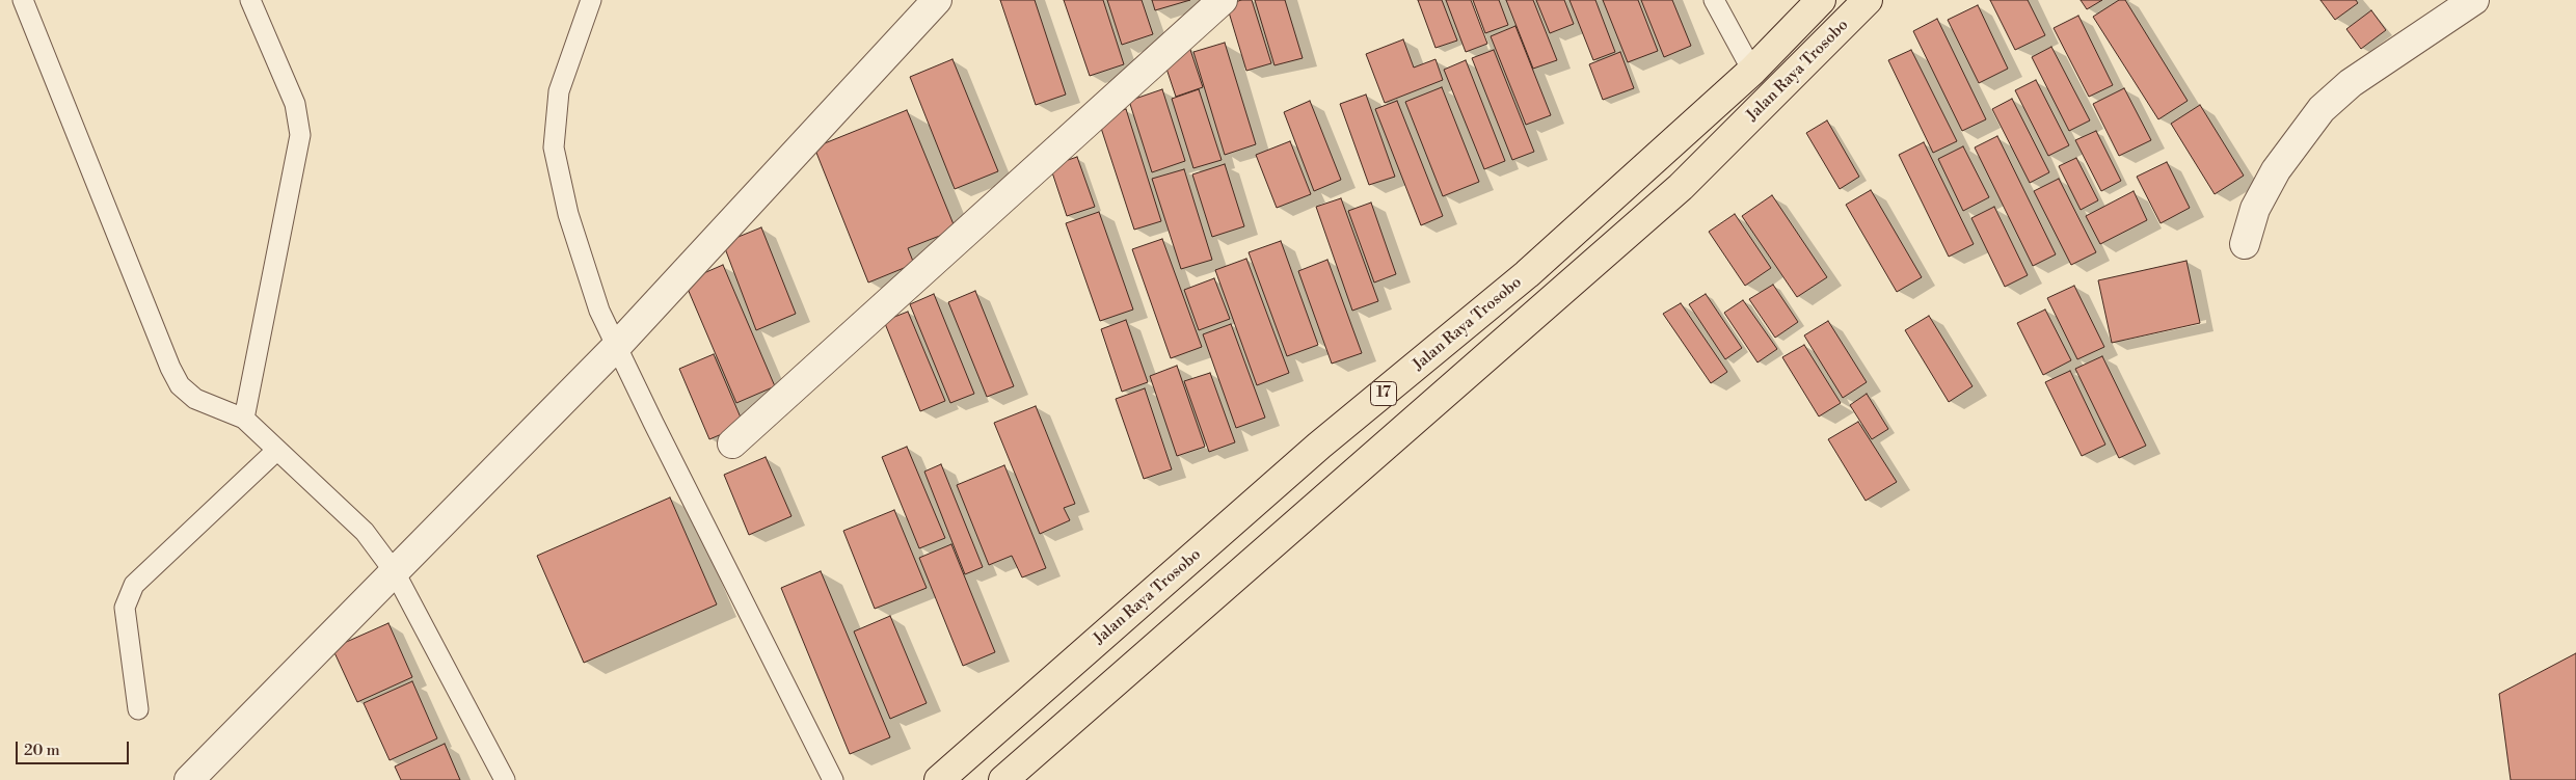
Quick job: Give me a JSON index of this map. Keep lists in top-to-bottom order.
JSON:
{
  "streets": {
    "highway": ["Jalan Raya Trosobo", "17"]
  },
  "scale_bar": "20 m"
}
